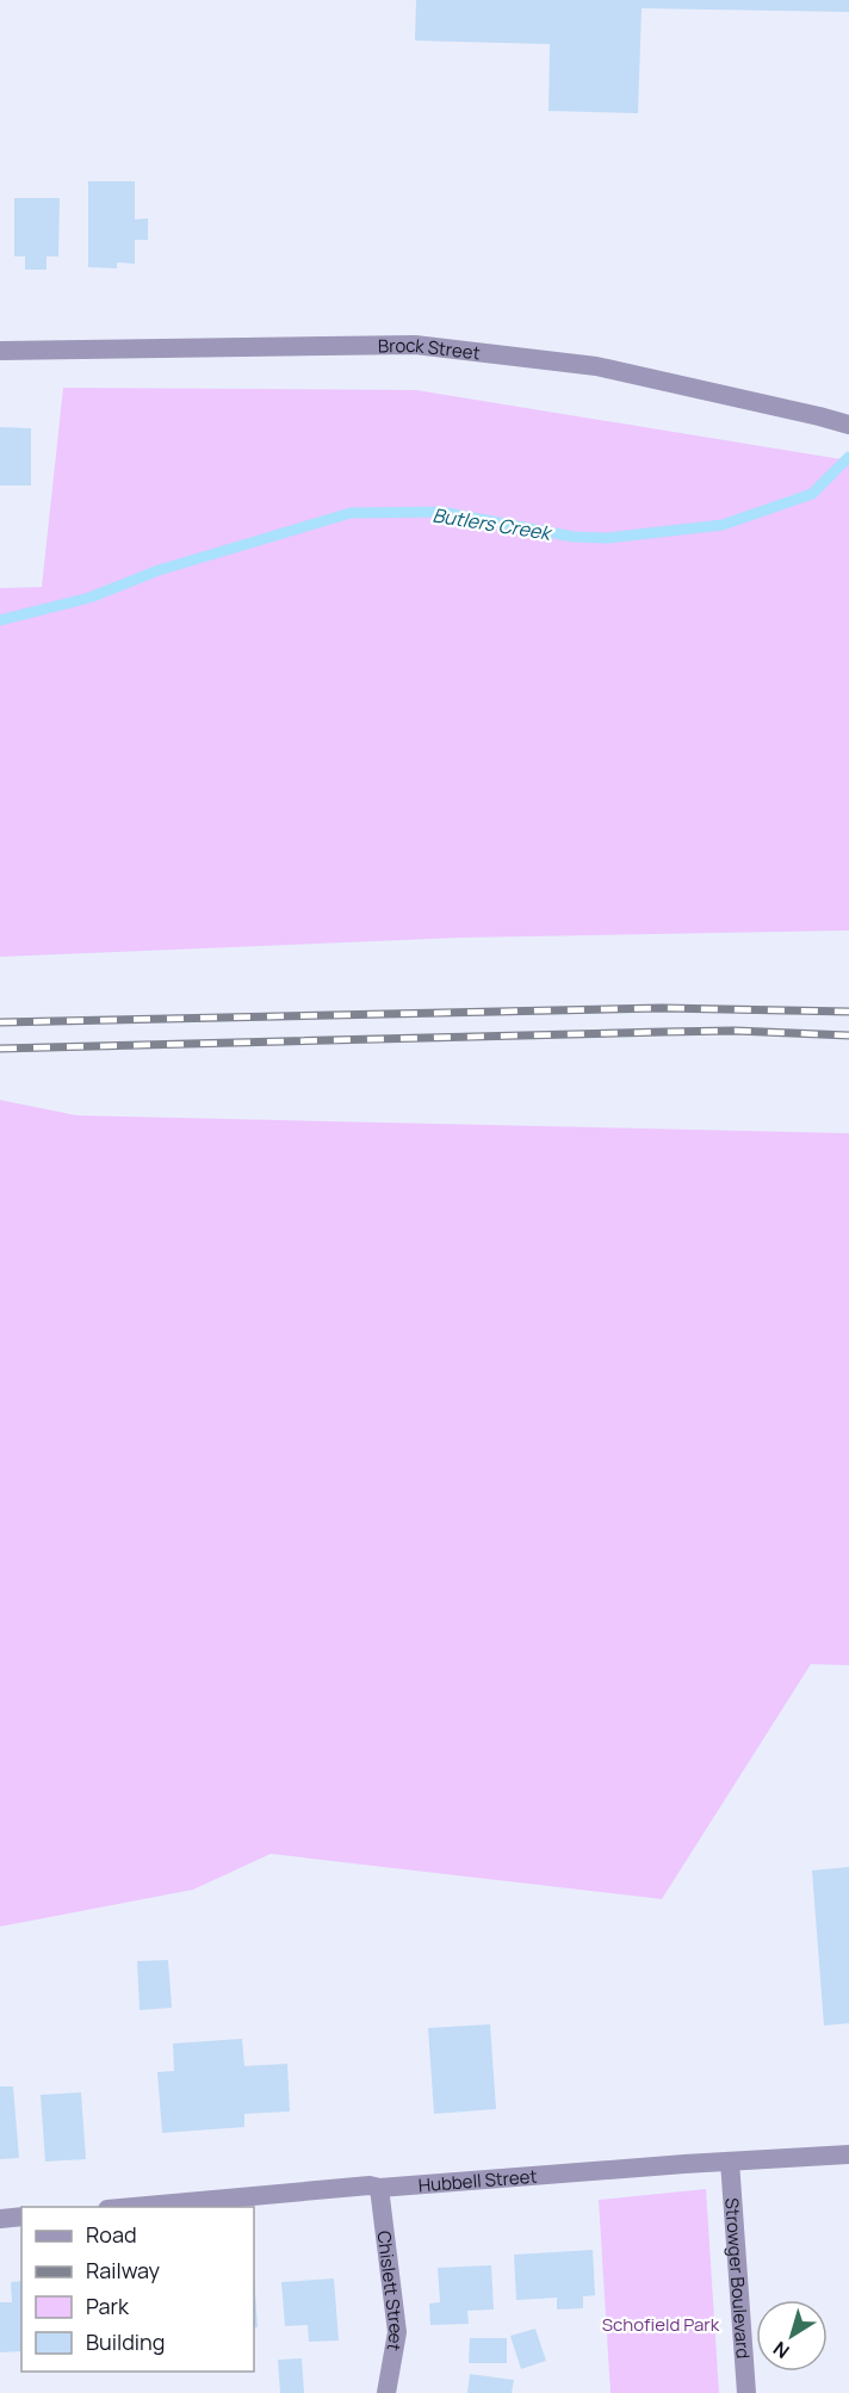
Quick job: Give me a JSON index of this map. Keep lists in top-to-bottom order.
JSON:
{
  "streets": {
    "street": [
      "Brock Street",
      "Hubbell Street",
      "Strowger Boulevard",
      "Chislett Street"
    ]
  },
  "crossings": [
    ["Hubbell Street", "Strowger Boulevard"],
    ["Hubbell Street", "Chislett Street"]
  ],
  "water": ["Butlers Creek"],
  "parks": ["Schofield Park"],
  "legend": [
    "Road",
    "Railway",
    "Park",
    "Building"
  ],
  "north": "bottom left"
}
